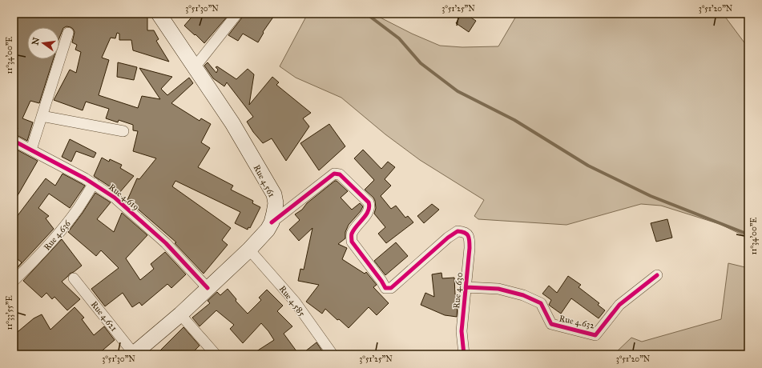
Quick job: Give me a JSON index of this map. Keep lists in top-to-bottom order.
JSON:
{
  "streets": {
    "main road": ["Rue 4.561"],
    "street": [
      "Rue 4.619",
      "Rue 4.636",
      "Rue 4.630",
      "Rue 4.585",
      "Rue 4.621",
      "Rue 4.632"
    ]
  },
  "crossings": [
    ["Rue 4.561", "Rue 4.619"],
    ["Rue 4.561", "Rue 4.630"],
    ["Rue 4.561", "Rue 4.585"],
    ["Rue 4.561", "Rue 4.621"],
    ["Rue 4.619", "Rue 4.636"],
    ["Rue 4.630", "Rue 4.632"]
  ],
  "north": "left",
  "coordinates": [
    "3°51'30\"N",
    "3°51'25\"N",
    "3°51'20\"N",
    "11°34'00\"E",
    "11°33'55\"E"
  ]
}
